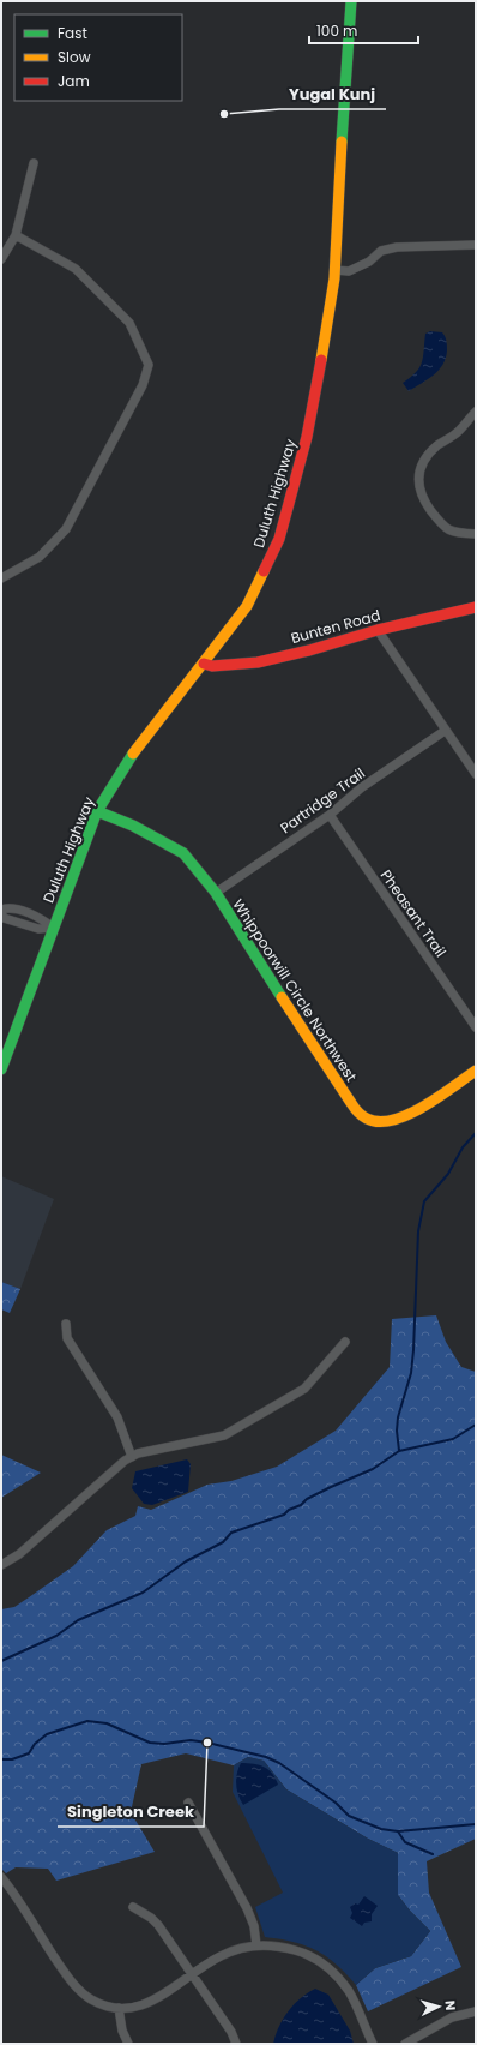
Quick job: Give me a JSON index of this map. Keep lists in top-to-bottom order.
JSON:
{
  "streets": {
    "main road": ["Duluth Highway", "Bunten Road", "Whippoorwill Circle Northwest"],
    "street": ["Partridge Trail", "Pheasant Trail"]
  },
  "crossings": [
    ["Duluth Highway", "Bunten Road"],
    ["Duluth Highway", "Whippoorwill Circle Northwest"],
    ["Partridge Trail", "Pheasant Trail"],
    ["Partridge Trail", "Whippoorwill Circle Northwest"]
  ],
  "places": ["Yugal Kunj", "Singleton Creek"],
  "legend": ["Fast", "Slow", "Jam"],
  "scale_bar": "100 m",
  "north": "right"
}
